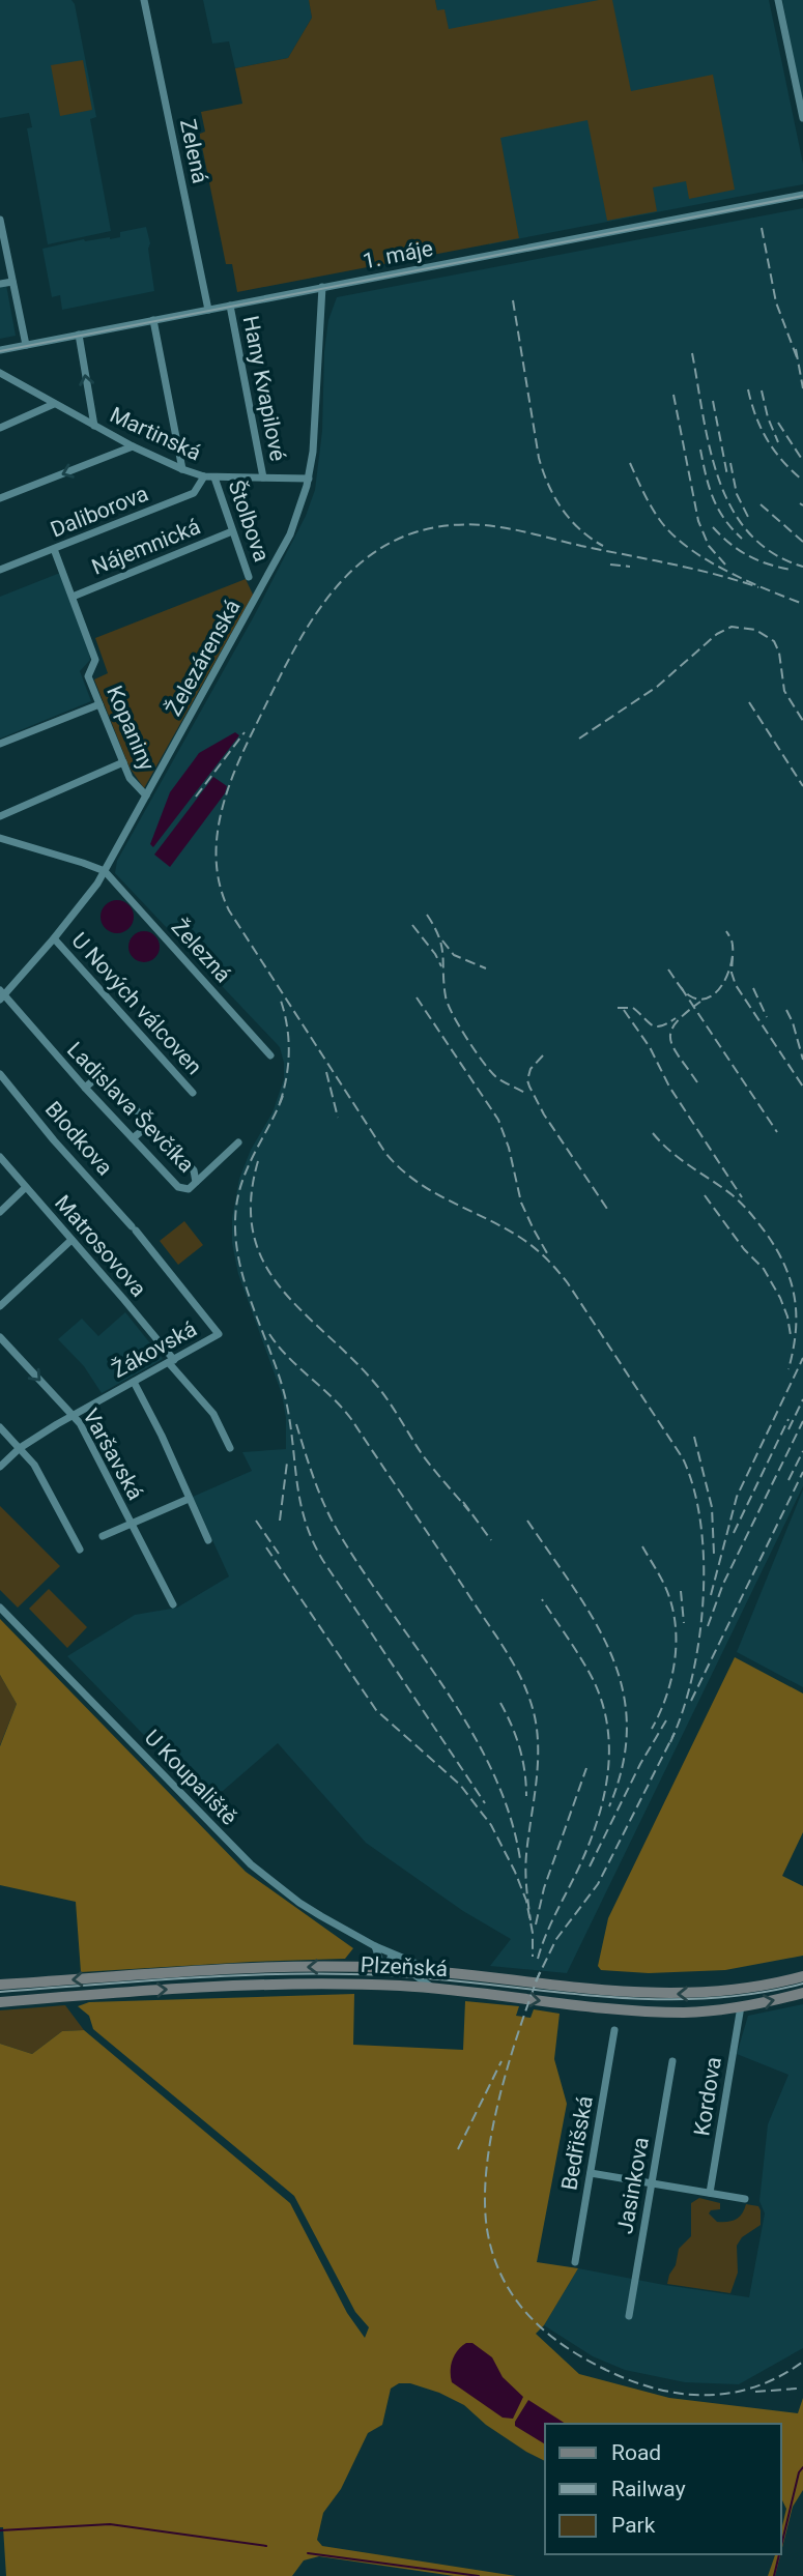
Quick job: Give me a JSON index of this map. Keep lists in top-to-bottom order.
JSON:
{
  "streets": {
    "main road": ["Plzeňská"],
    "street": [
      "Zelená",
      "1. máje",
      "Hany Kvapilové",
      "Martinská",
      "Daliborova",
      "Štolbova",
      "Nájemnická",
      "Železárenská",
      "Kopaniny",
      "Železná",
      "U Nových válcoven",
      "Ladislava Ševčíka",
      "Blodkova",
      "Matrosovova",
      "Žákovská",
      "Varšavská",
      "U Koupaliště",
      "Kordova",
      "Bedřišská",
      "Jasinkova"
    ]
  },
  "crossings": [
    ["Zelená", "1. máje"],
    ["1. máje", "Hany Kvapilové"],
    ["1. máje", "Železárenská"],
    ["Hany Kvapilové", "Martinská"],
    ["Martinská", "Daliborova"],
    ["Martinská", "Štolbova"],
    ["Martinská", "Železárenská"],
    ["Daliborova", "Kopaniny"],
    ["Štolbova", "Nájemnická"],
    ["Nájemnická", "Kopaniny"],
    ["Železárenská", "Kopaniny"],
    ["Železárenská", "Železná"],
    ["Železárenská", "U Nových válcoven"],
    ["Železárenská", "Ladislava Ševčíka"],
    ["Blodkova", "Žákovská"],
    ["Matrosovova", "Žákovská"],
    ["Žákovská", "Varšavská"],
    ["U Koupaliště", "Plzeňská"],
    ["Plzeňská", "Kordova"]
  ],
  "legend": ["Road", "Railway", "Park"]
}
